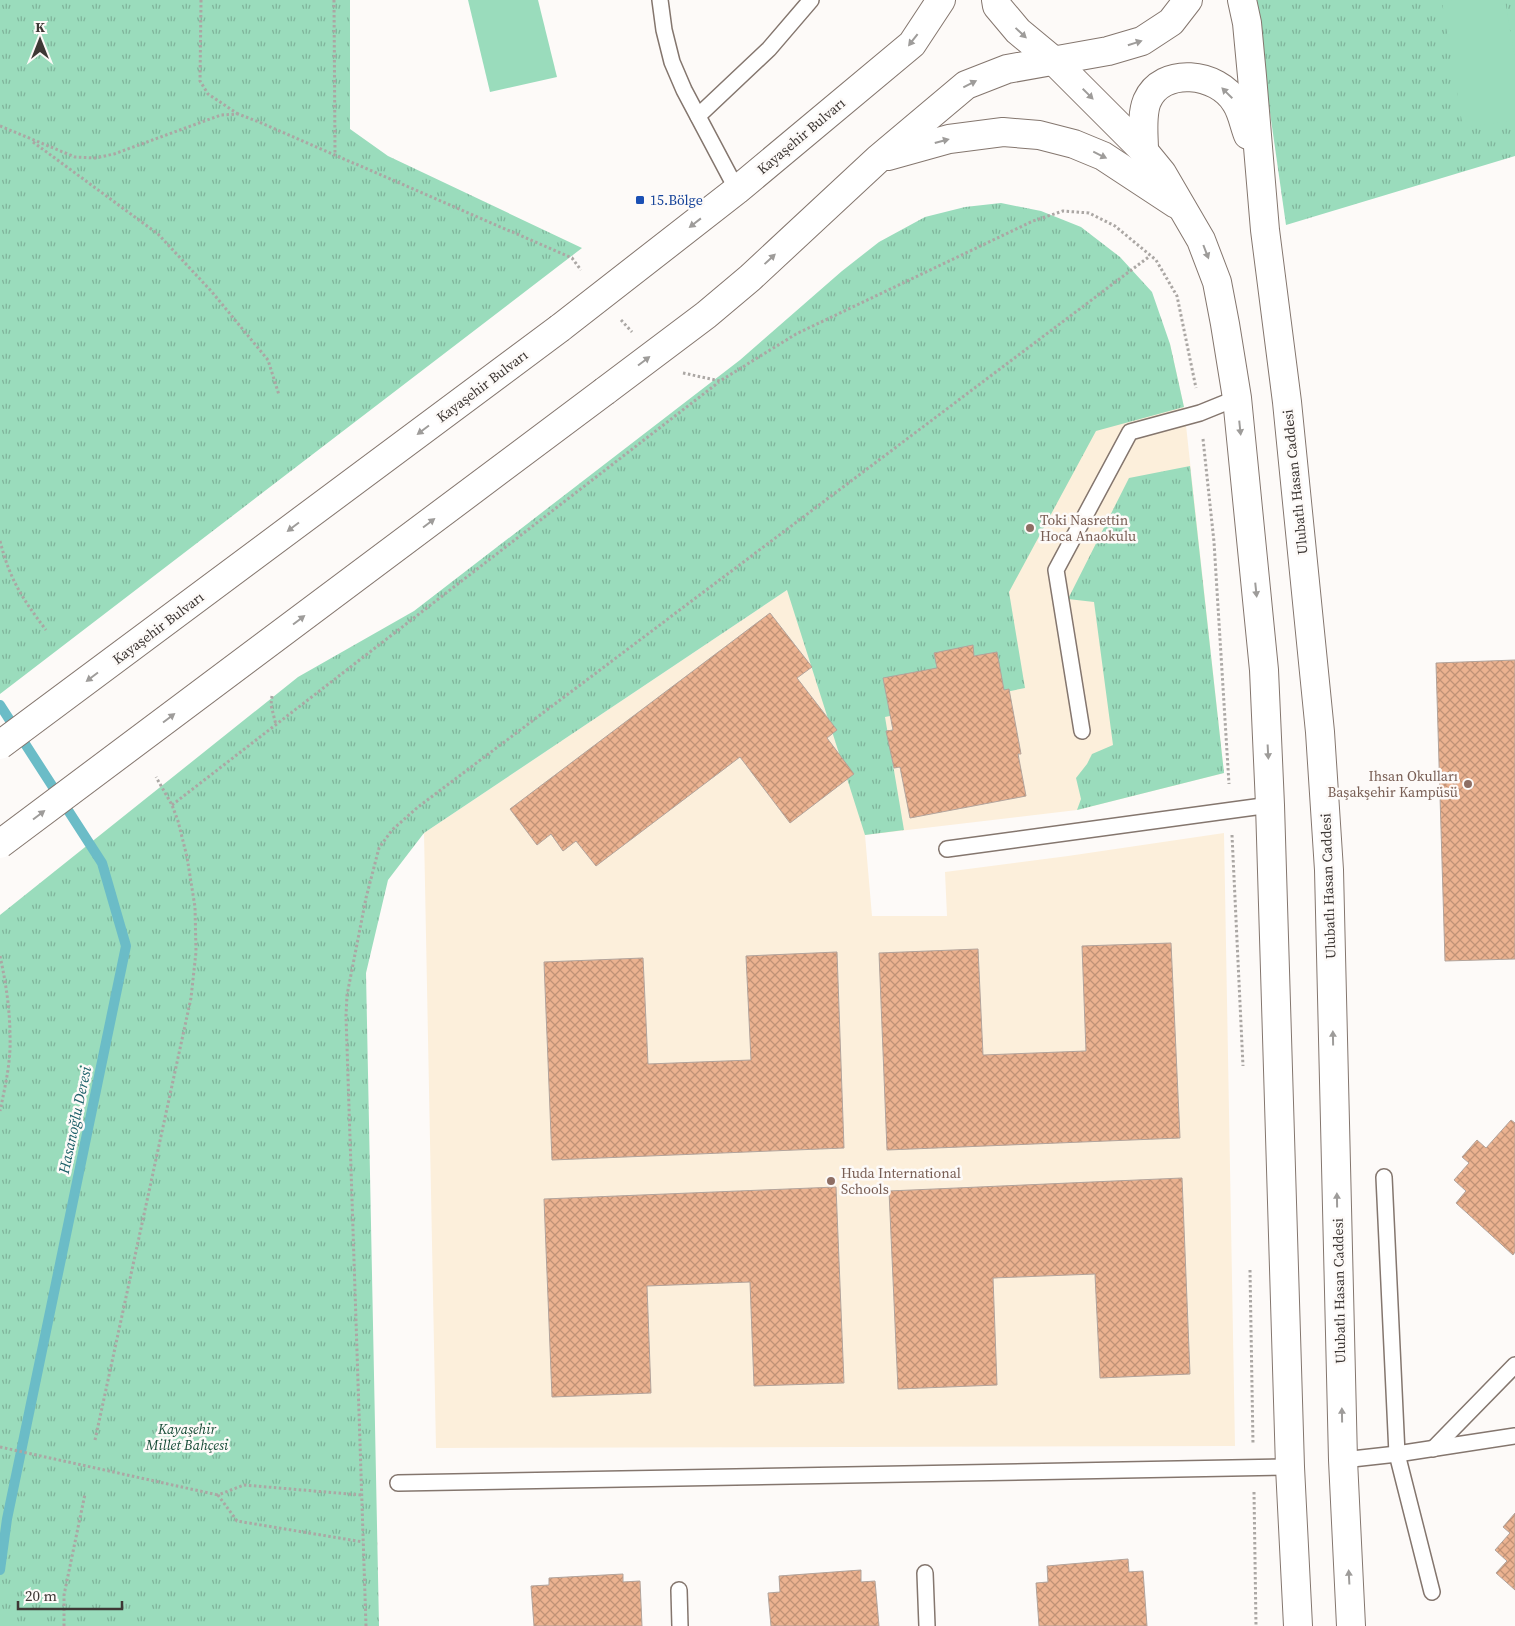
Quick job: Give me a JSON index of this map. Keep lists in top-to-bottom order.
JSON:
{
  "streets": {
    "main road": ["Kayaşehir Bulvarı", "Ulubatlı Hasan Caddesi"]
  },
  "water": ["Hasanoğlu Deresi"],
  "parks": ["Kayaşehir Millet Bahçesi"],
  "places": {
    "transit": ["15.Bölge"],
    "other": ["Toki Nasrettin Hoca Anaokulu", "Ihsan Okulları Başakşehir Kampüsü", "Huda International Schools"]
  },
  "scale_bar": "20 m",
  "north": "top"
}
